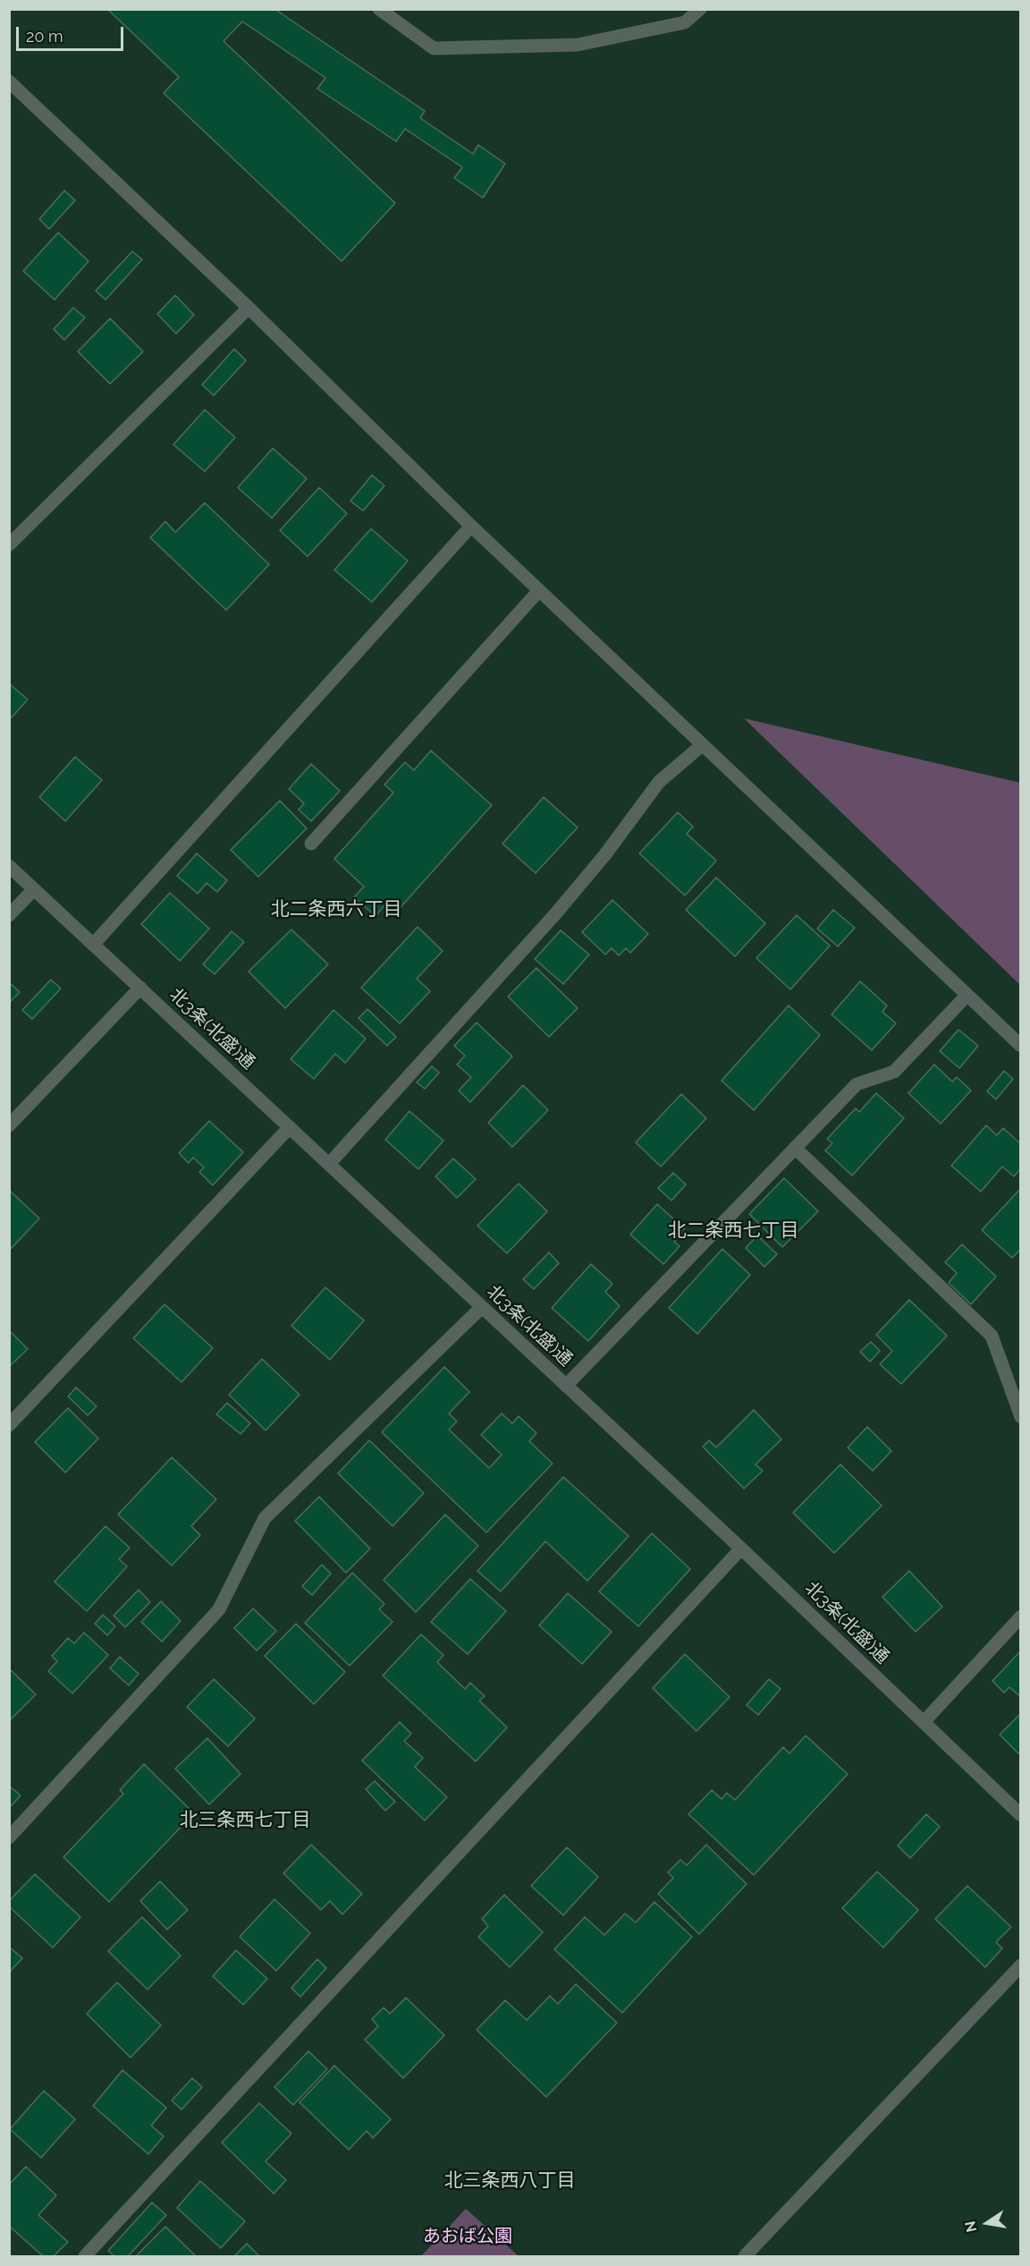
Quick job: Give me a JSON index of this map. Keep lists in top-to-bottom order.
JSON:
{
  "streets": {
    "street": ["北3条(北盛)通"]
  },
  "districts": [
    "北二条西六丁目",
    "北二条西七丁目",
    "北三条西七丁目",
    "北三条西八丁目"
  ],
  "parks": ["あおば公園"],
  "scale_bar": "20 m",
  "north": "left"
}
